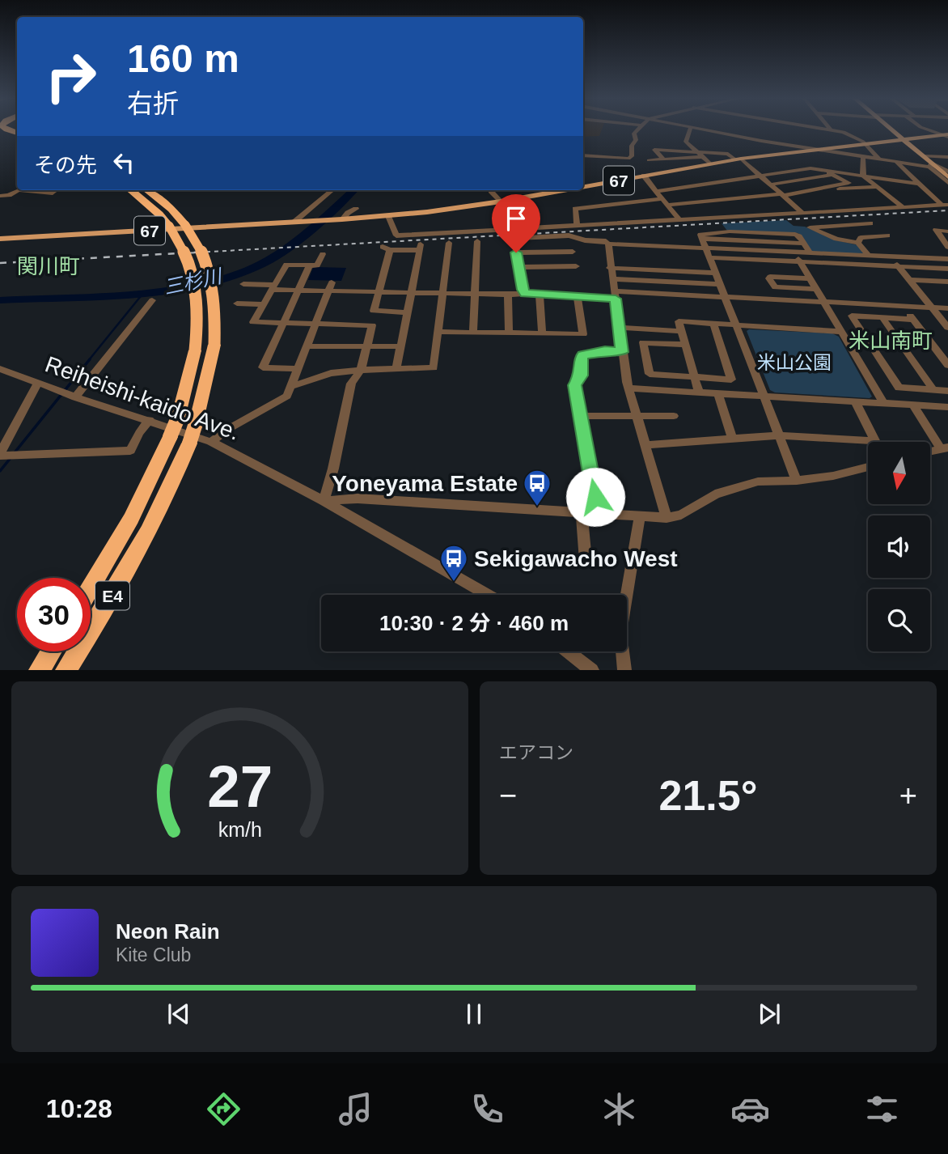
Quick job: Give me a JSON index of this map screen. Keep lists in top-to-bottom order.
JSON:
{
  "streets": {
    "highway": ["E4"],
    "main road": ["67"],
    "street": ["Reiheishi-kaido Ave."]
  },
  "districts": ["関川町", "米山南町"],
  "water": ["三杉川"],
  "parks": ["米山公園"],
  "places": {
    "bus stop": ["Yoneyama Estate", "Sekigawacho West"]
  },
  "north": "bottom",
  "page": {
    "turn": ["160 m", "右折"],
    "then": "その先",
    "limit": "30",
    "trip": "10:30 · 2 分 · 460 m",
    "tile": "エアコン",
    "heat": ["−", "21.5°", "+"],
    "song": ["Neon Rain", "Kite Club"],
    "tabs": "10:28",
    "gauge": ["27", "km/h"]
  }
}
